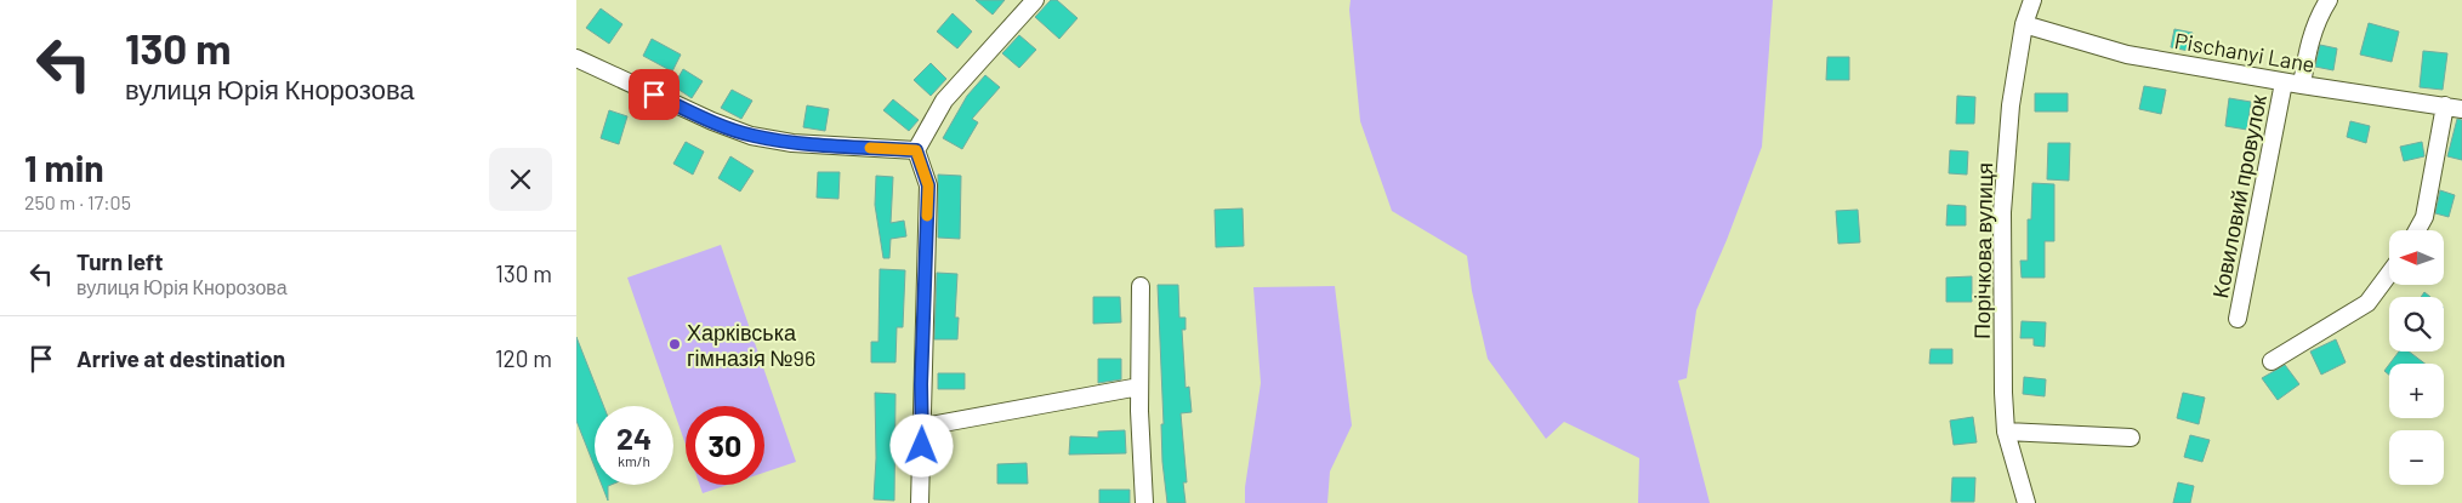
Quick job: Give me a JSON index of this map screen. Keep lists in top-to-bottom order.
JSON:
{
  "streets": {
    "street": ["Pischanyi Lane", "Ковиловий провулок", "Порічкова вулиця"]
  },
  "crossings": [
    ["Pischanyi Lane", "Ковиловий провулок"],
    ["Pischanyi Lane", "Порічкова вулиця"]
  ],
  "places": ["Харківська гімназія №96"],
  "north": "left",
  "page": {
    "turn": ["130 m", "вулиця Юрія Кнорозова"],
    "heading": ["1 min", "250 m · 17:05"],
    "list": [
      {
        "name": "Turn left",
        "note": "вулиця Юрія Кнорозова",
        "value": "130 m"
      },
      {
        "name": "Arrive at destination",
        "value": "120 m"
      }
    ],
    "map_buttons": ["+", "−"],
    "speed": "24 km/h",
    "limit": "30"
  }
}
